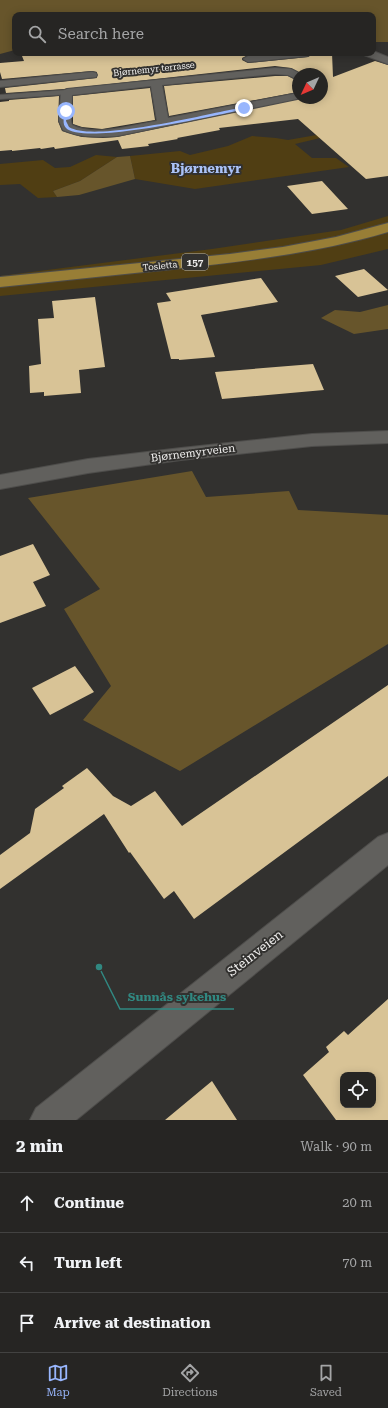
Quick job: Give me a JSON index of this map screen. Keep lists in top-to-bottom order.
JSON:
{
  "streets": {
    "main road": ["157", "Tosletta"],
    "street": ["Bjørnemyr terrasse", "Bjørnemyrveien", "Steinveien"]
  },
  "districts": ["Bjørnemyr"],
  "places": ["Sunnås sykehus"],
  "north": "bottom left",
  "page": {
    "search": "Search here",
    "heading": ["2 min", "Walk · 90 m"],
    "list": [
      ["Continue", "20 m"],
      ["Turn left", "70 m"],
      "Arrive at destination"
    ],
    "nav": ["Map", "Directions", "Saved"]
  }
}
